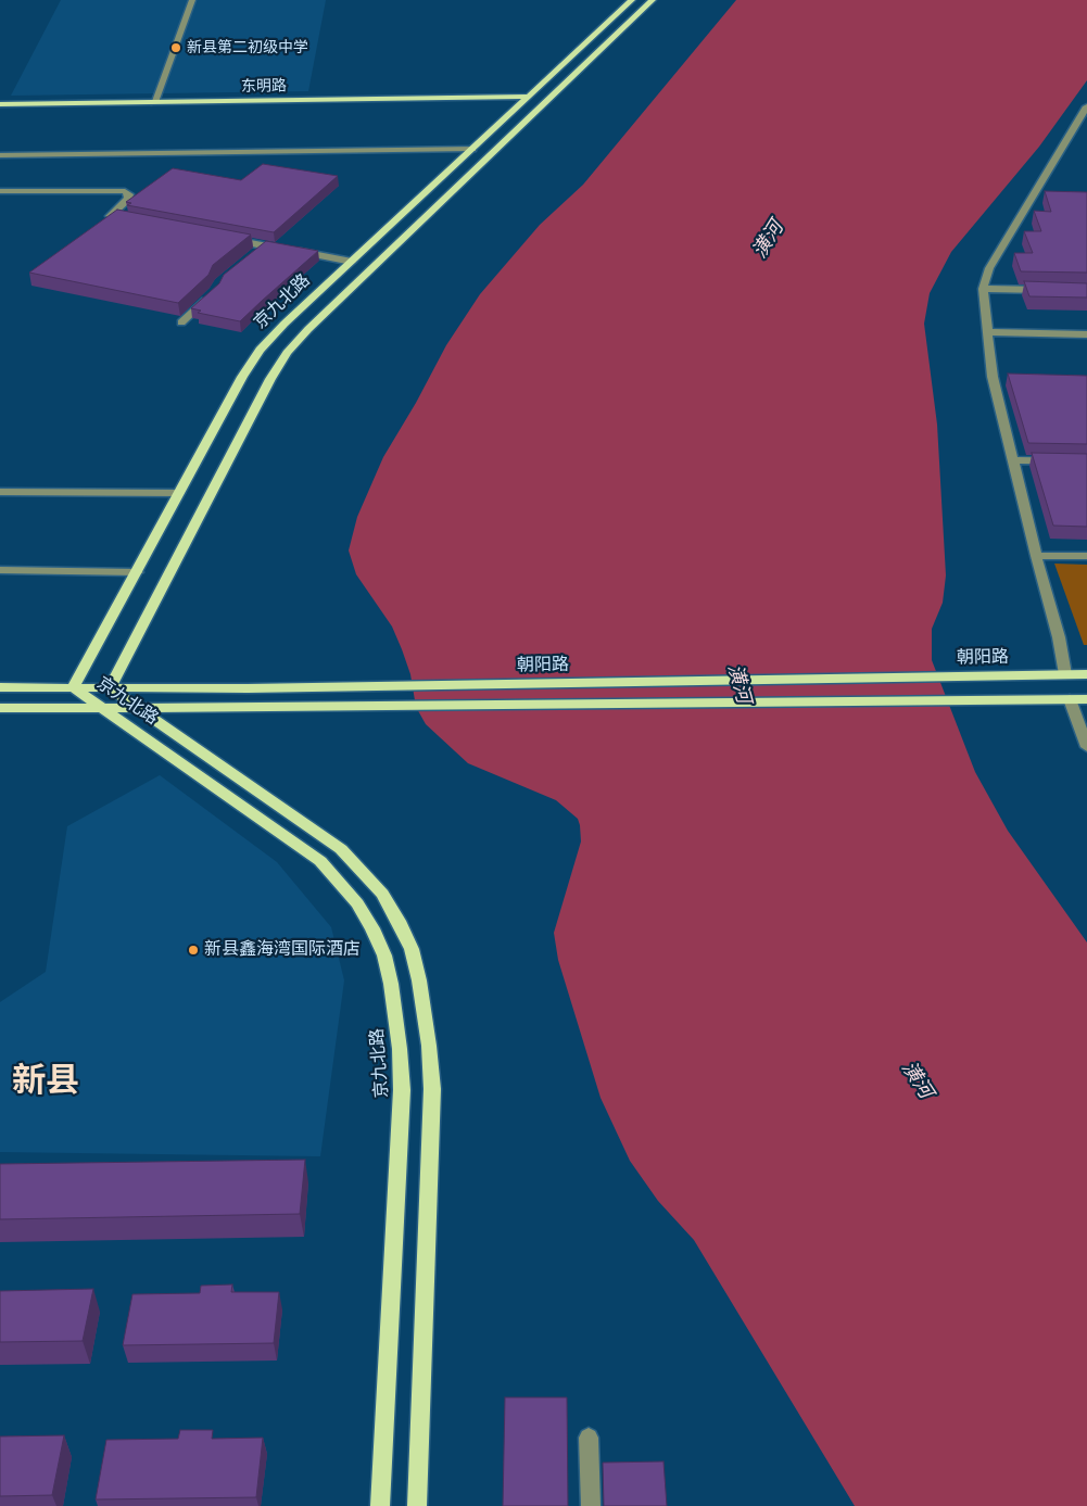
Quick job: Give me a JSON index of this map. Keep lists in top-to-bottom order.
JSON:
{
  "streets": {
    "main road": ["东明路", "京九北路", "朝阳路"]
  },
  "crossings": [
    ["东明路", "京九北路"],
    ["京九北路", "朝阳路"]
  ],
  "districts": ["新县"],
  "water": ["潢河"],
  "places": ["新县第二初级中学", "新县鑫海湾国际酒店"]
}
